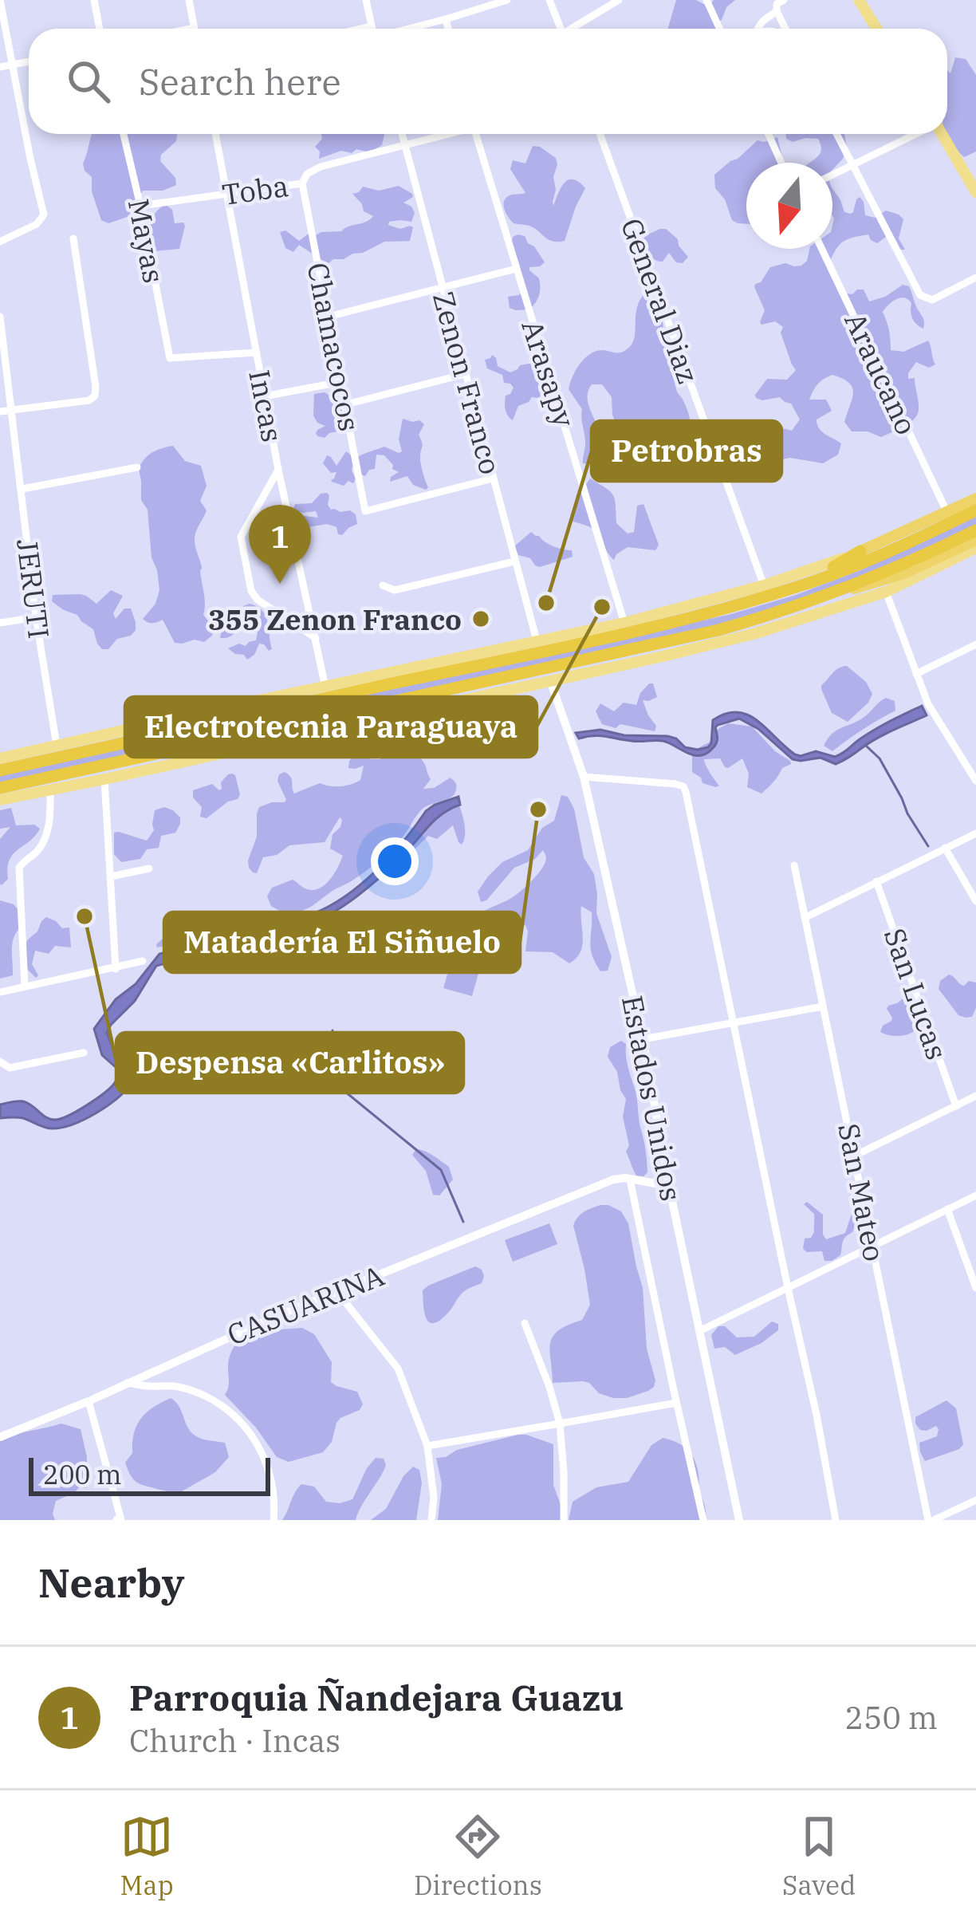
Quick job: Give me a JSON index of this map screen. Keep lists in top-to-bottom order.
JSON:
{
  "streets": {
    "street": [
      "Toba",
      "Mayas",
      "General Diaz",
      "Chamacocos",
      "Arasapy",
      "Araucano",
      "Zenon Franco",
      "Incas",
      "JERUTI",
      "San Lucas",
      "Estados Unidos",
      "San Mateo",
      "CASUARINA"
    ]
  },
  "crossings": [
    ["Toba", "Mayas"],
    ["Toba", "Chamacocos"],
    ["Toba", "Zenon Franco"],
    ["Toba", "Incas"],
    ["Mayas", "Incas"],
    ["Chamacocos", "Zenon Franco"]
  ],
  "places": [
    "Petrobras",
    "Electrotecnia Paraguaya",
    "355 Zenon Franco",
    "Matadería El Siñuelo",
    "Despensa «Carlitos»"
  ],
  "scale_bar": "200 m",
  "north": "bottom",
  "page": {
    "search": "Search here",
    "pins": "1",
    "scale": "200 m",
    "heading": "Nearby",
    "list": [
      {
        "mark": "1",
        "name": "Parroquia Ñandejara Guazu",
        "note": "Church · Incas",
        "value": "250 m"
      }
    ],
    "nav": ["Map", "Directions", "Saved"]
  }
}
